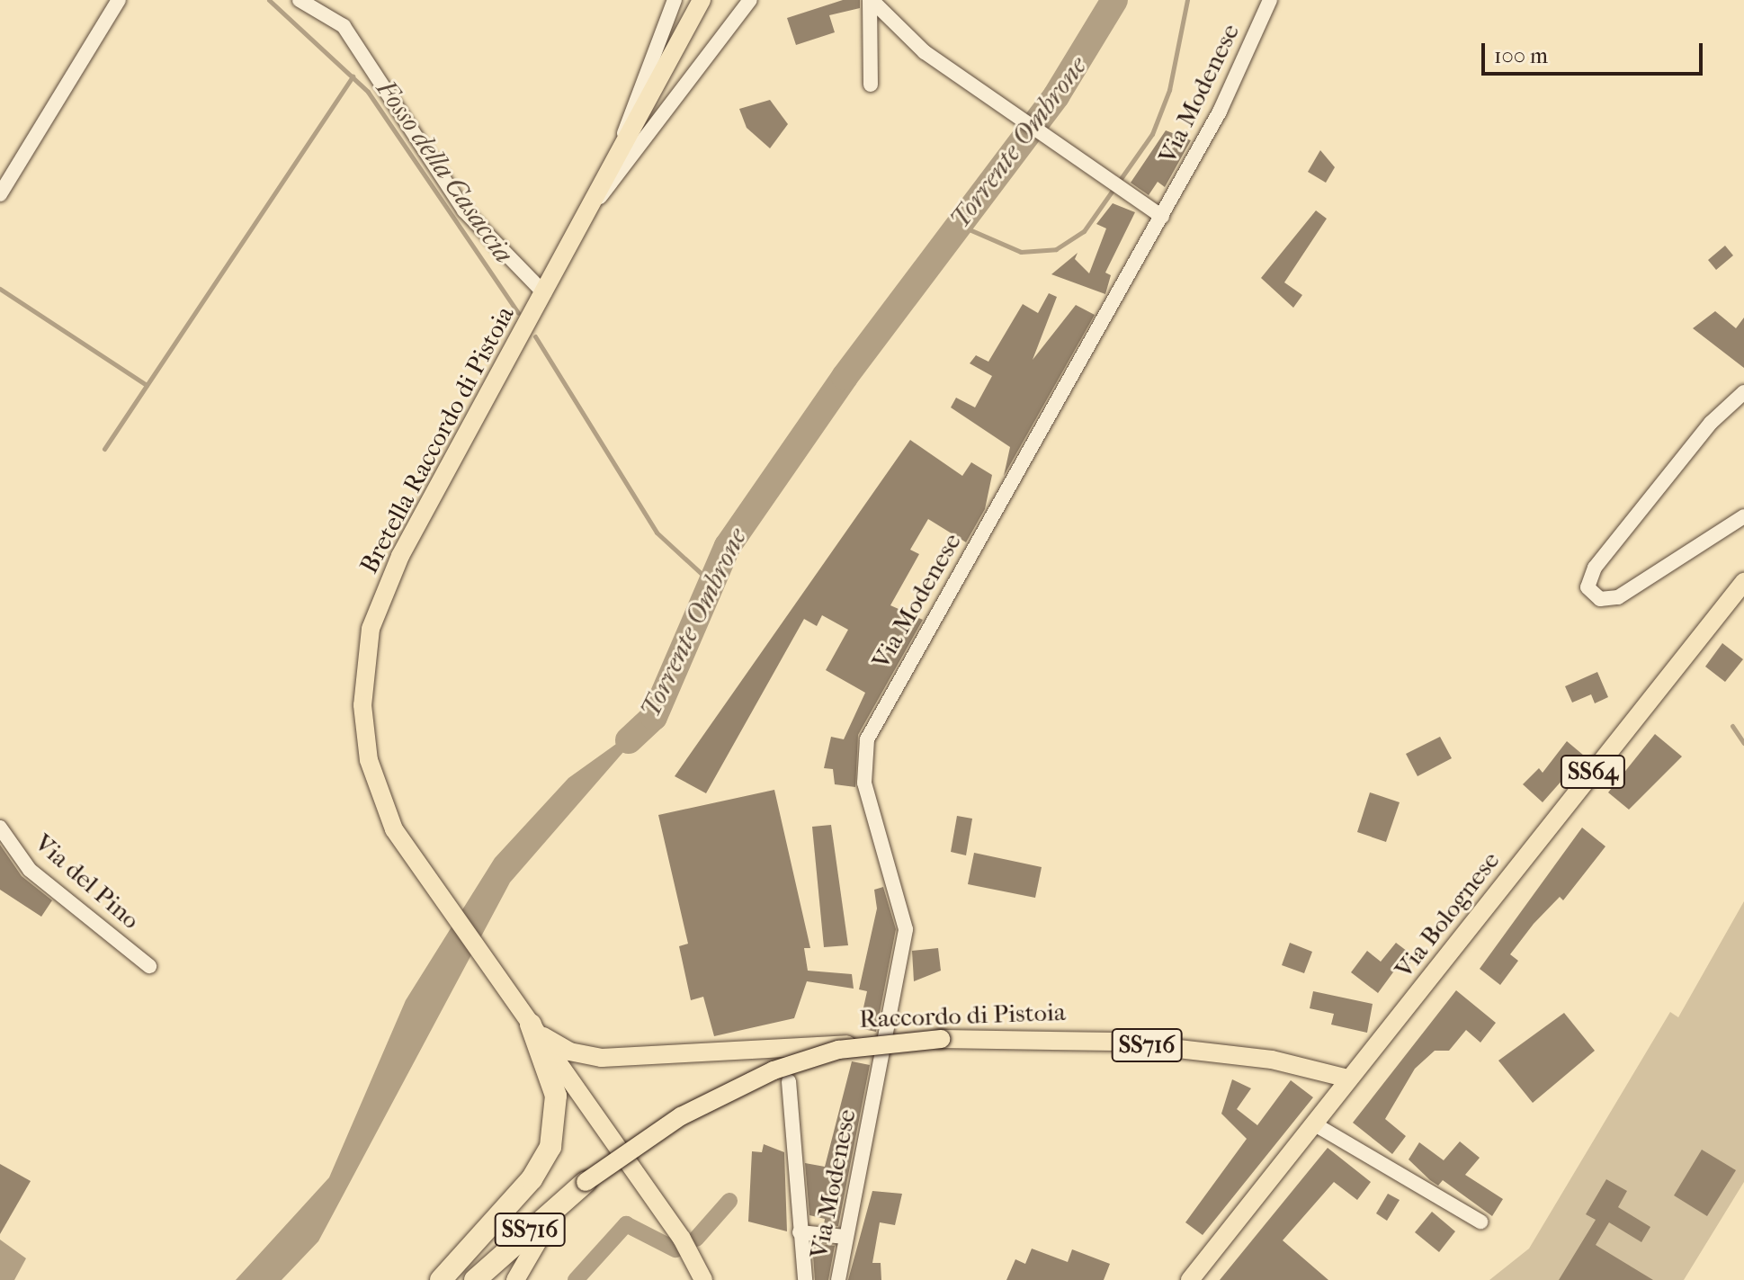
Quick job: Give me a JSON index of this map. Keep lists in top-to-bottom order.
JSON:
{
  "streets": {
    "highway": ["Raccordo di Pistoia", "SS716"],
    "main road": ["Bretella Raccordo di Pistoia", "SS64", "Via Bolognese"],
    "street": ["Via Modenese", "Via del Pino"]
  },
  "crossings": [
    ["Via Bolognese", "Raccordo di Pistoia"]
  ],
  "water": ["Torrente Ombrone", "Fosso della Casaccia"],
  "scale_bar": "100 m"
}
